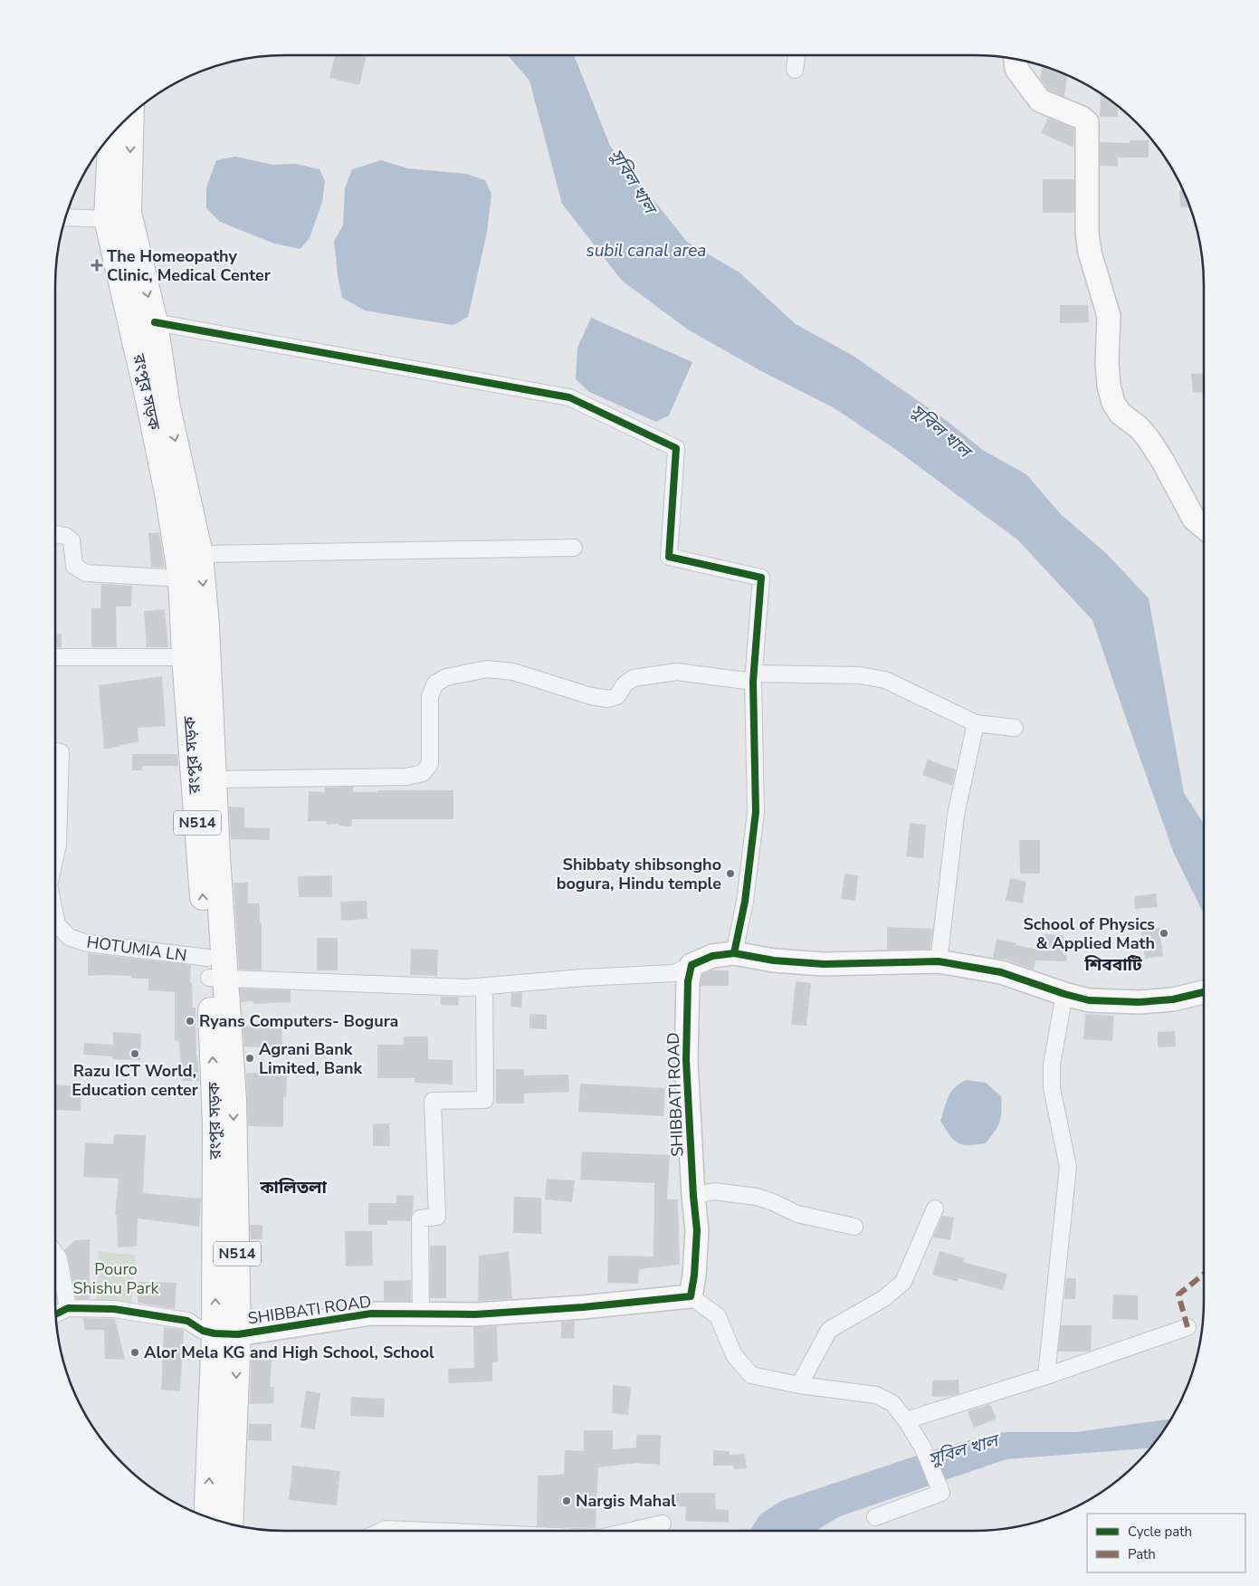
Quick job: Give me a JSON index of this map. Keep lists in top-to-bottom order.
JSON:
{
  "streets": {
    "highway": ["রংপুর সড়ক", "N514"],
    "street": ["HOTUMIA LN", "SHIBBATI ROAD"]
  },
  "crossings": [
    ["রংপুর সড়ক", "N514"],
    ["রংপুর সড়ক", "HOTUMIA LN"],
    ["রংপুর সড়ক", "SHIBBATI ROAD"],
    ["N514", "SHIBBATI ROAD"],
    ["HOTUMIA LN", "SHIBBATI ROAD"]
  ],
  "districts": ["শিববাটি", "কালিতলা"],
  "water": ["সুবিল খাল", "subil canal area"],
  "parks": ["Pouro Shishu Park"],
  "places": {
    "health": ["The Homeopathy Clinic, Medical Center"],
    "other": [
      "Shibbaty shibsongho bogura, Hindu temple",
      "School of Physics & Applied Math",
      "Ryans Computers- Bogura",
      "Razu ICT World, Education center",
      "Agrani Bank Limited, Bank",
      "Alor Mela KG and High School, School",
      "Nargis Mahal"
    ]
  },
  "legend": ["Cycle path", "Path"]
}
